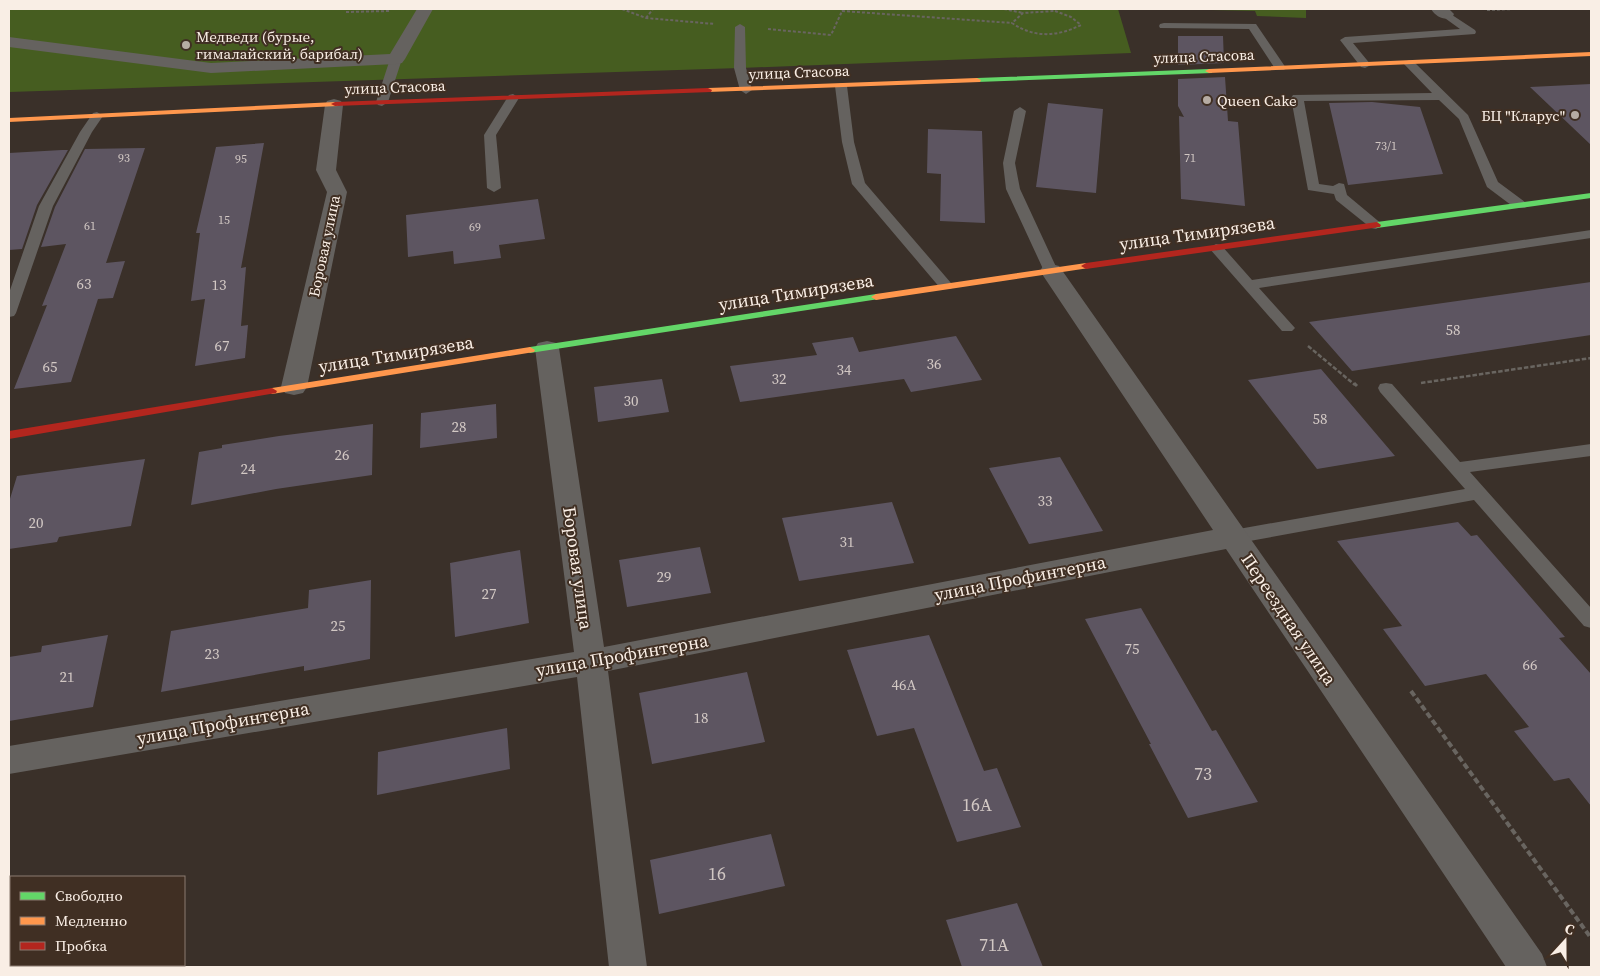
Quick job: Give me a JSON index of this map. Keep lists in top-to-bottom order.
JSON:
{
  "streets": {
    "street": [
      "улица Стасова",
      "улица Тимирязева",
      "Боровая улица",
      "улица Профинтерна",
      "Переездная улица"
    ]
  },
  "crossings": [
    ["улица Стасова", "Боровая улица"],
    ["улица Тимирязева", "Боровая улица"],
    ["улица Тимирязева", "Переездная улица"],
    ["Боровая улица", "улица Профинтерна"],
    ["улица Профинтерна", "Переездная улица"]
  ],
  "places": ["Медведи (бурые, гималайский, барибал)", "Queen Cake", "БЦ \"Кларус\""],
  "house_numbers": [
    "73/1",
    "93",
    "71",
    "95",
    "15",
    "61",
    "69",
    "63",
    "13",
    "58",
    "67",
    "36",
    "65",
    "34",
    "32",
    "30",
    "58",
    "28",
    "26",
    "24",
    "33",
    "20",
    "31",
    "29",
    "27",
    "25",
    "75",
    "23",
    "66",
    "21",
    "46А",
    "18",
    "73",
    "16А",
    "16",
    "71А"
  ],
  "legend": ["Свободно", "Медленно", "Пробка"],
  "north": "top"
}
